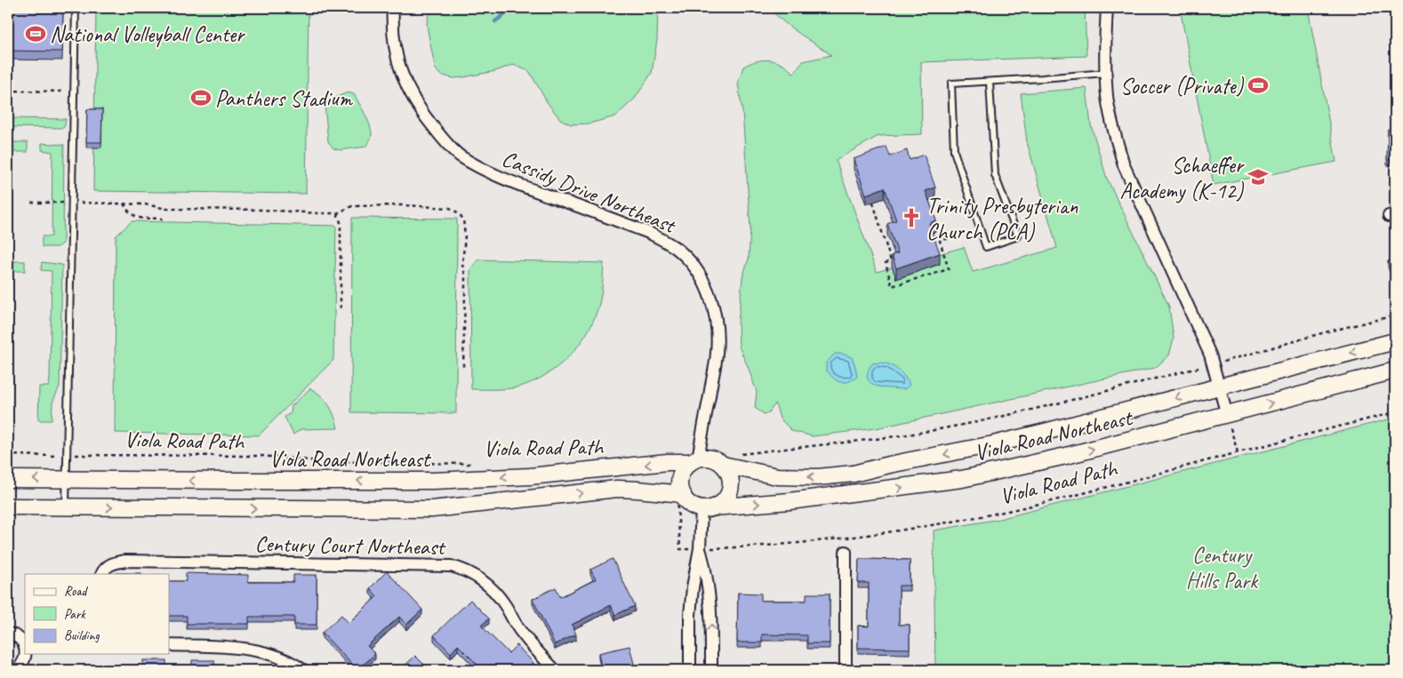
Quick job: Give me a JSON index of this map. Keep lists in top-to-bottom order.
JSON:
{
  "streets": {
    "main road": ["Viola Road Northeast"],
    "street": ["Cassidy Drive Northeast", "Century Court Northeast"],
    "path": ["Viola Road Path"]
  },
  "crossings": [
    ["Cassidy Drive Northeast", "Viola Road Northeast"]
  ],
  "parks": ["Century Hills Park"],
  "places": {
    "sports": ["National Volleyball Center", "Soccer (Private)", "Panthers Stadium"],
    "school or university": ["Schaeffer Academy (K-12)"],
    "church": ["Trinity Presbyterian Church (PCA)"]
  },
  "legend": ["Road", "Park", "Building"]
}
